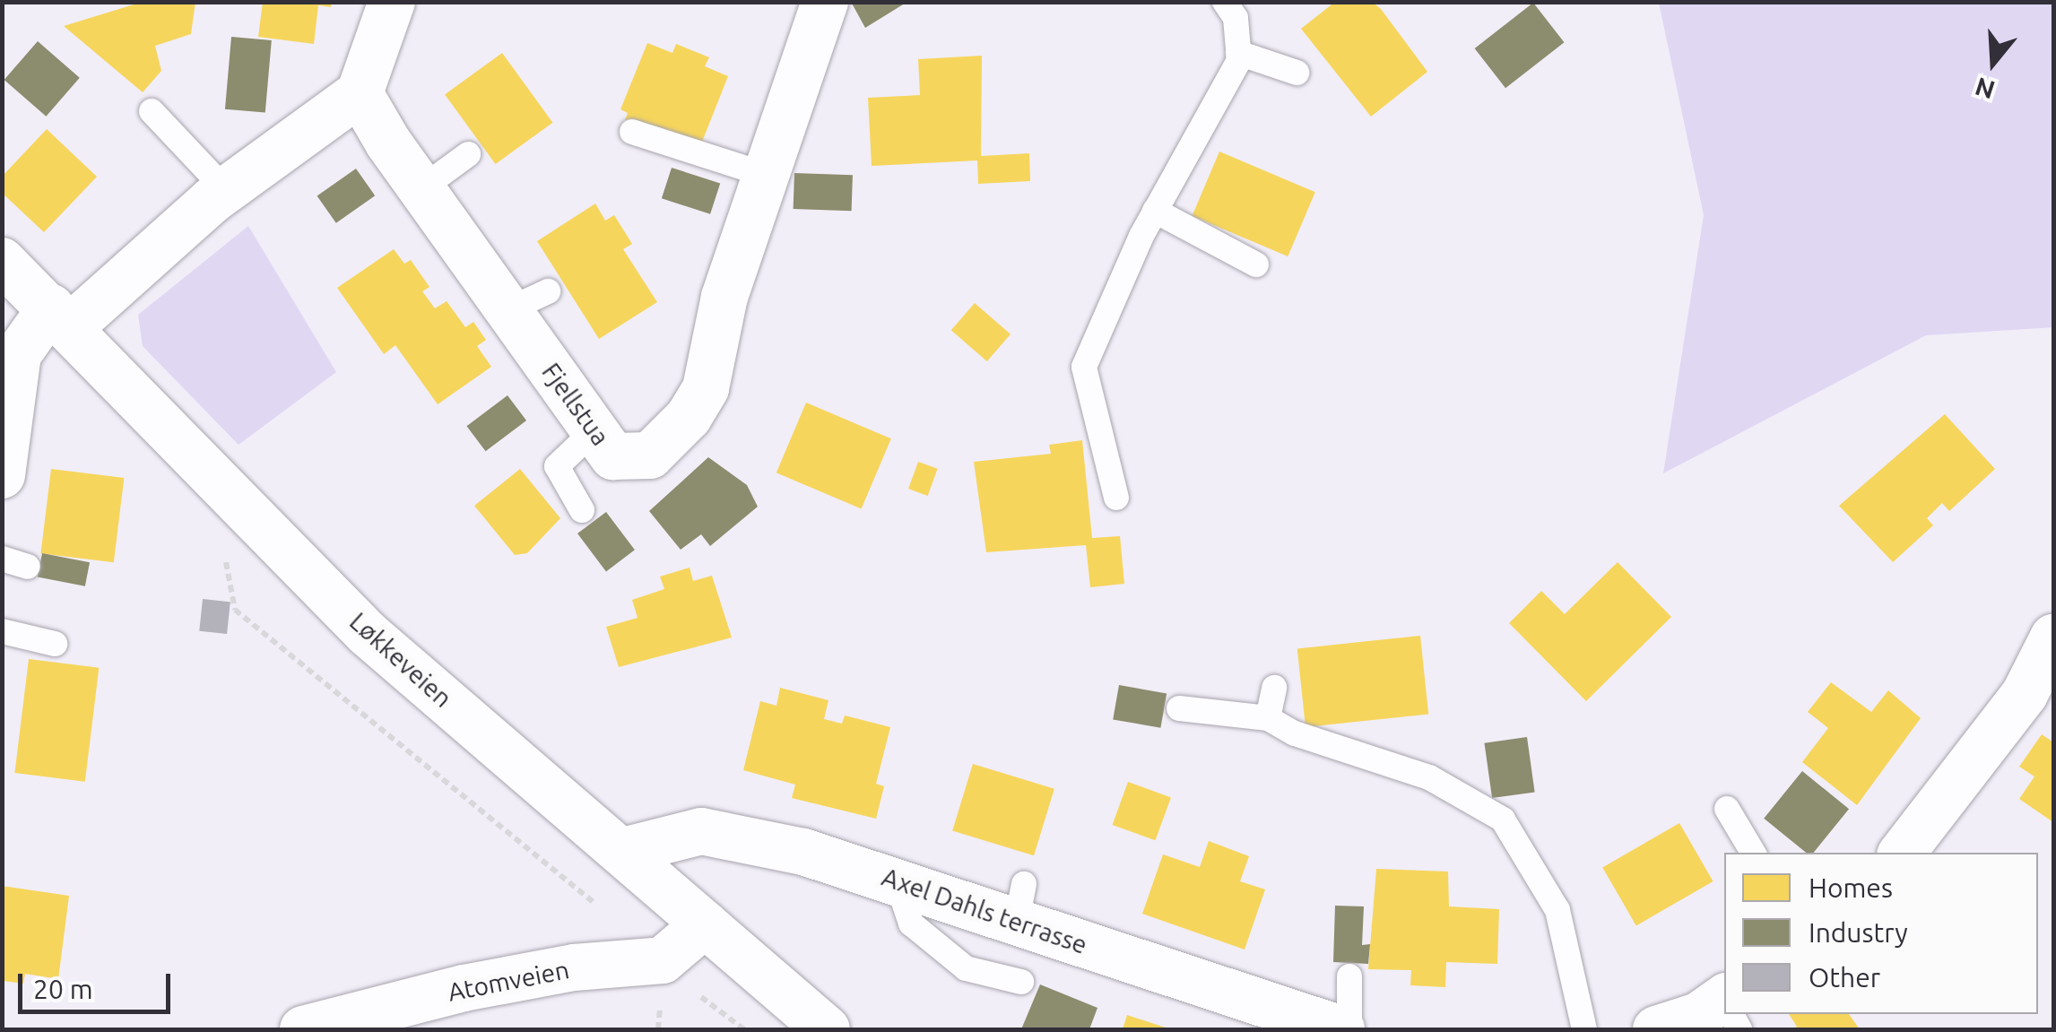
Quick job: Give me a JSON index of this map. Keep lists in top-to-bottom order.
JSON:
{
  "streets": {
    "street": [
      "Fjellstua",
      "Løkkeveien",
      "Axel Dahls terrasse",
      "Atomveien"
    ]
  },
  "crossings": [
    ["Løkkeveien", "Axel Dahls terrasse"],
    ["Løkkeveien", "Atomveien"]
  ],
  "legend": ["Homes", "Industry", "Other"],
  "scale_bar": "20 m",
  "north": "bottom"
}
